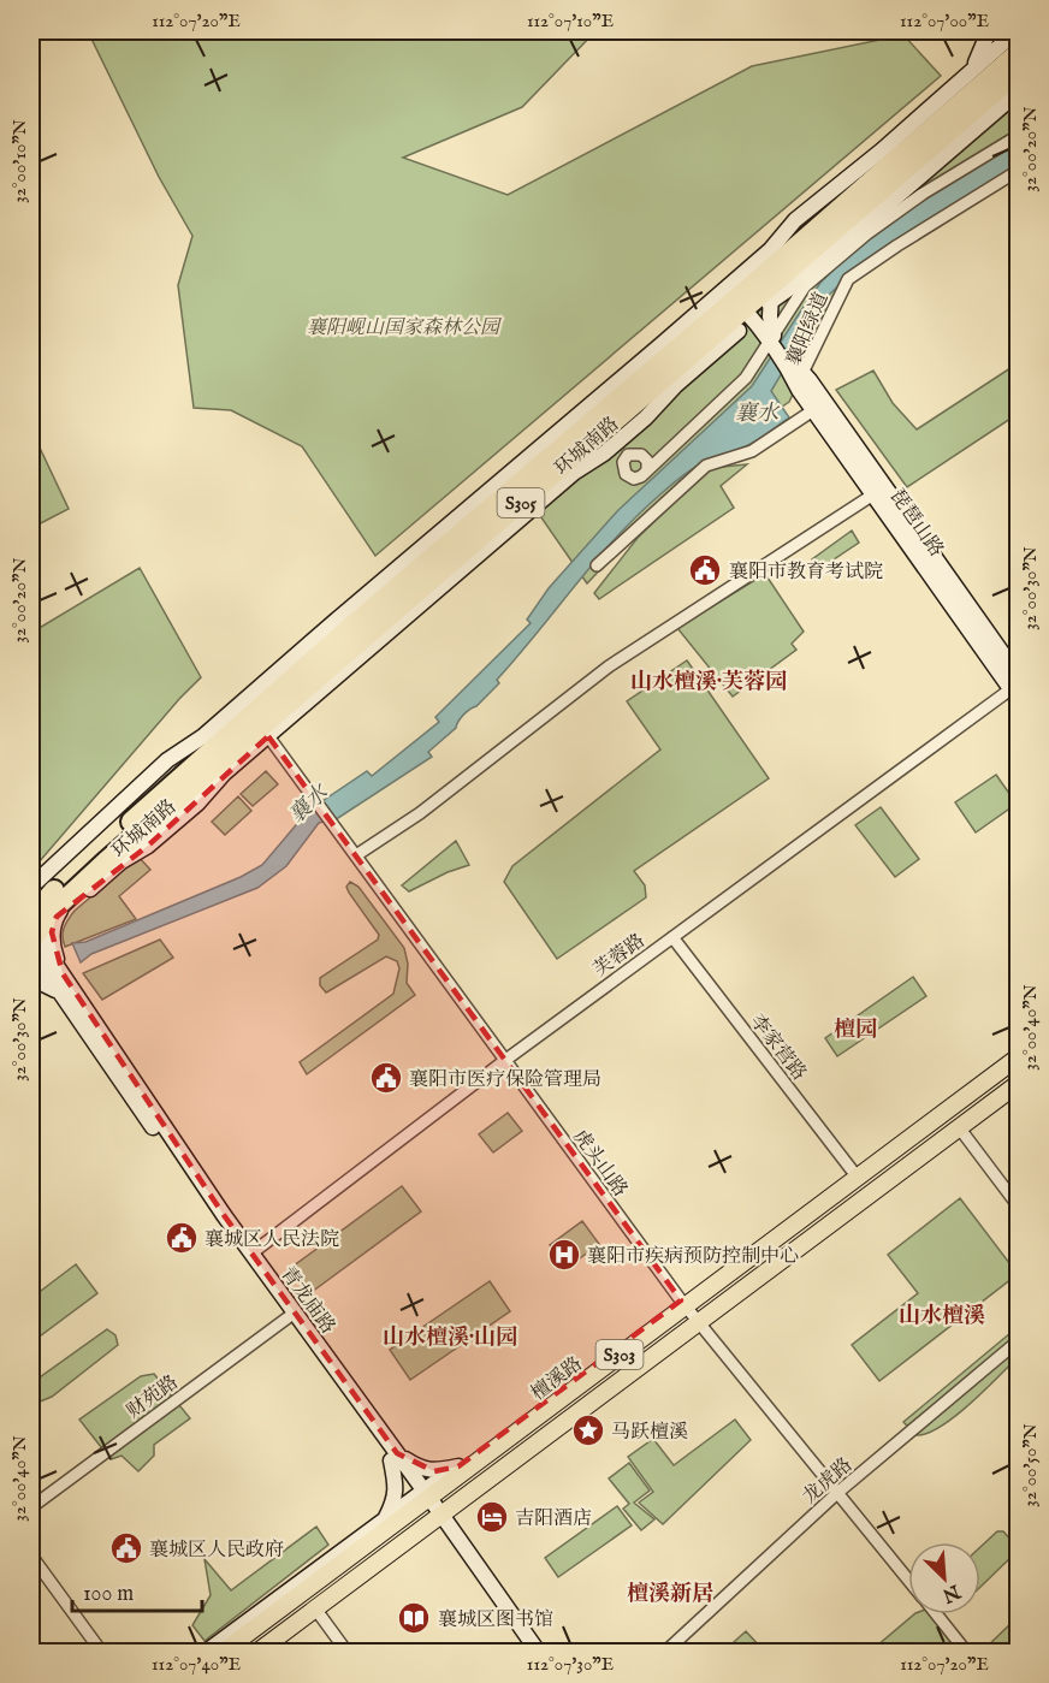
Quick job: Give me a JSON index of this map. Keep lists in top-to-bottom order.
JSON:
{
  "streets": {
    "highway": ["环城南路", "S305"],
    "main road": ["S303", "檀溪路"],
    "street": [
      "襄阳绿道",
      "琵琶山路",
      "芙蓉路",
      "李家营路",
      "虎头山路",
      "青龙庙路",
      "财苑路",
      "龙虎路"
    ]
  },
  "crossings": [
    ["襄阳绿道", "琵琶山路"],
    ["环城南路", "虎头山路"],
    ["环城南路", "青龙庙路"],
    ["琵琶山路", "芙蓉路"],
    ["芙蓉路", "李家营路"],
    ["芙蓉路", "虎头山路"],
    ["芙蓉路", "青龙庙路"],
    ["李家营路", "檀溪路"],
    ["虎头山路", "檀溪路"],
    ["虎头山路", "龙虎路"],
    ["青龙庙路", "檀溪路"],
    ["青龙庙路", "财苑路"]
  ],
  "districts": [
    "山水檀溪·芙蓉园",
    "檀园",
    "山水檀溪",
    "山水檀溪·山园",
    "檀溪新居"
  ],
  "water": ["襄水"],
  "parks": ["襄阳岘山国家森林公园"],
  "places": {
    "public building": [
      "襄阳市教育考试院",
      "襄阳市医疗保险管理局",
      "襄城区人民法院",
      "襄城区人民政府"
    ],
    "hospital": ["襄阳市疾病预防控制中心"],
    "place": ["马跃檀溪"],
    "hotel": ["吉阳酒店"],
    "library": ["襄城区图书馆"]
  },
  "scale_bar": "100 m",
  "north": "bottom right",
  "coordinates": [
    "112°07'20\"E",
    "112°07'10\"E",
    "112°07'00\"E",
    "32°00'20\"N",
    "32°00'10\"N",
    "32°00'30\"N",
    "32°00'40\"N",
    "32°00'50\"N",
    "112°07'40\"E",
    "112°07'30\"E"
  ]
}
